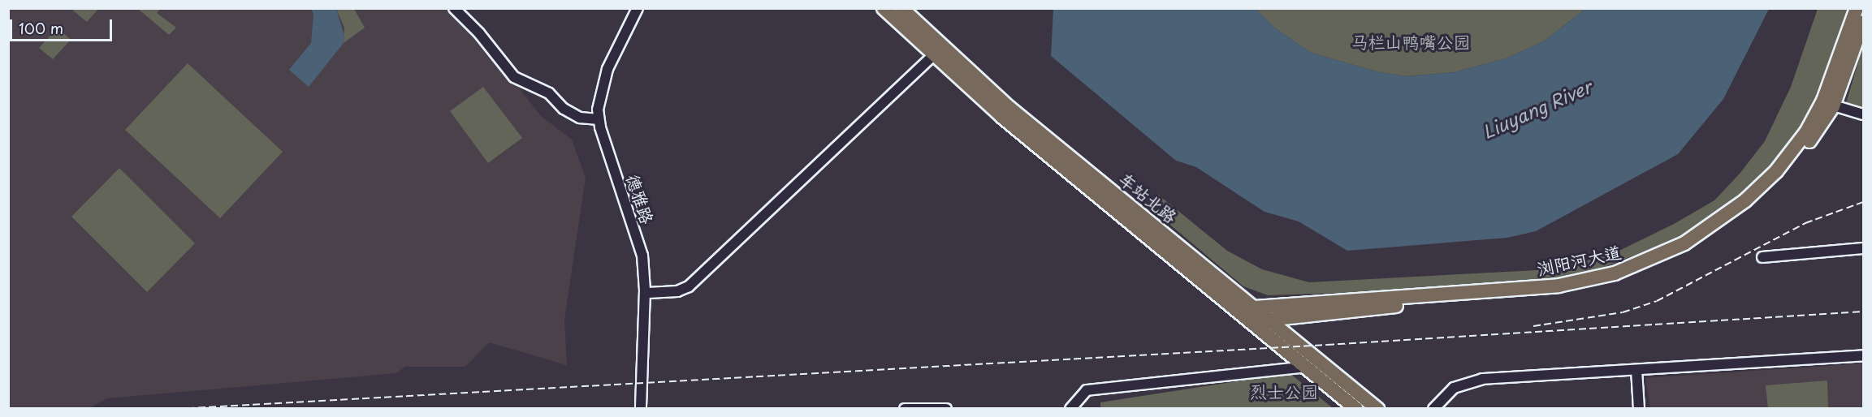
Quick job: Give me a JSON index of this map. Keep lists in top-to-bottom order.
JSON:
{
  "streets": {
    "main road": ["车站北路", "浏阳河大道"],
    "street": ["德雅路"]
  },
  "crossings": [
    ["车站北路", "浏阳河大道"]
  ],
  "water": ["Liuyang River"],
  "parks": ["马栏山鸭嘴公园", "烈士公园"],
  "scale_bar": "100 m"
}
